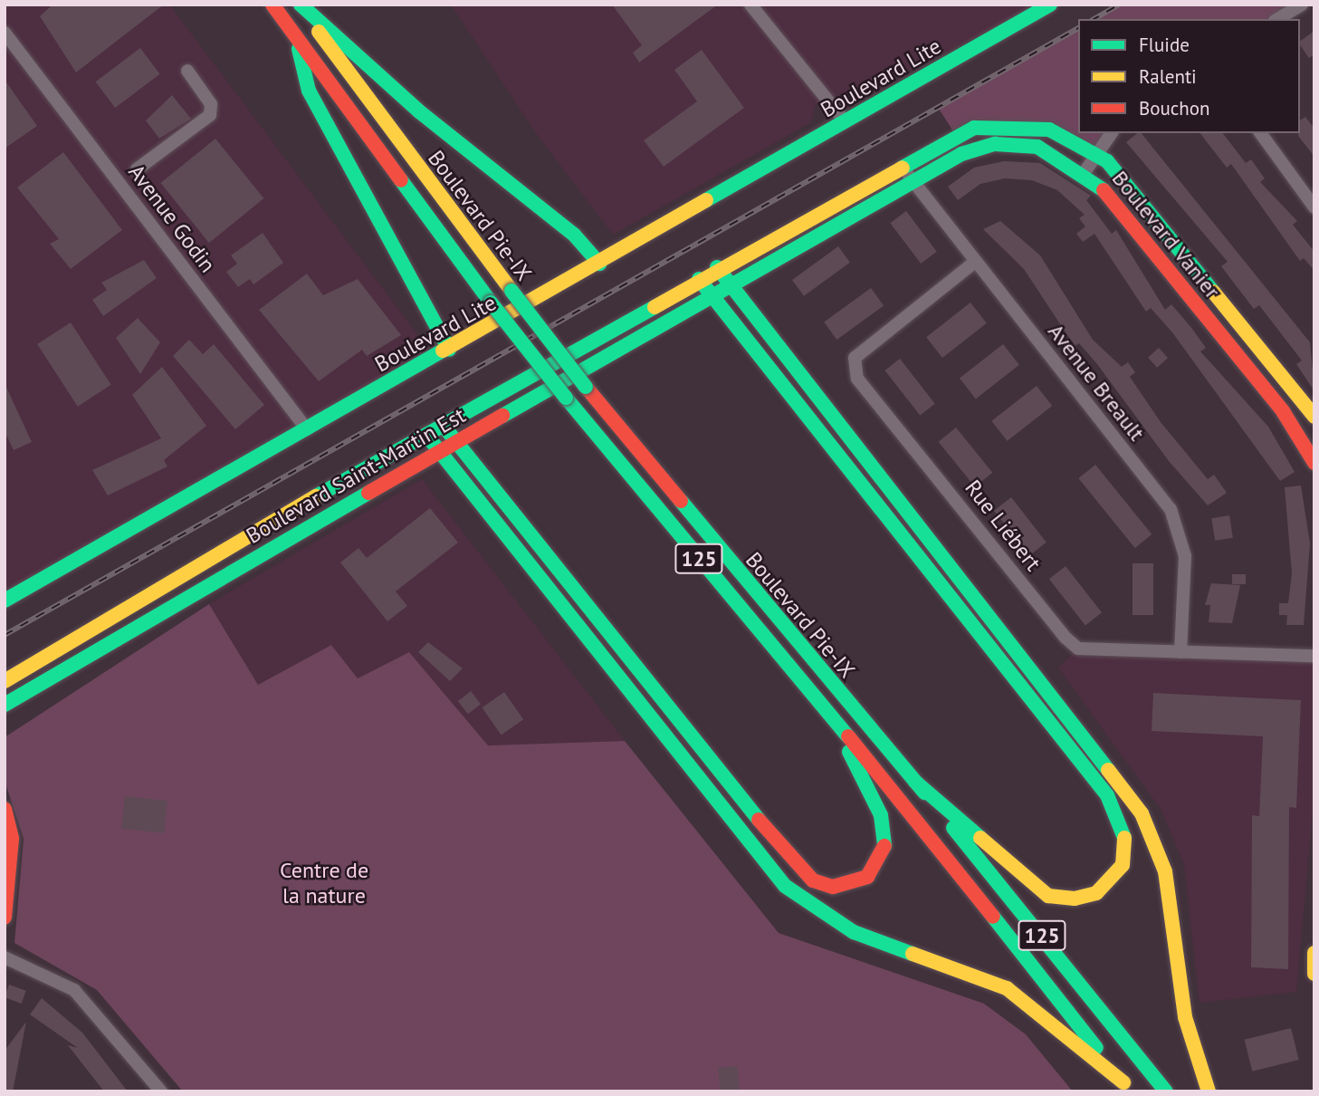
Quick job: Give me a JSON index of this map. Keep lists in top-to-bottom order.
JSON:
{
  "streets": {
    "main road": [
      "Boulevard Lite",
      "Boulevard Pie-IX",
      "Boulevard Vanier",
      "Boulevard Saint-Martin Est",
      "125"
    ],
    "street": ["Avenue Godin", "Avenue Breault", "Rue Liébert"]
  },
  "crossings": [
    ["Boulevard Lite", "Avenue Godin"],
    ["Boulevard Vanier", "Avenue Breault"],
    ["Boulevard Vanier", "Boulevard Saint-Martin Est"],
    ["Avenue Breault", "Rue Liébert"]
  ],
  "parks": ["Centre de la nature"],
  "legend": ["Fluide", "Ralenti", "Bouchon"]
}
